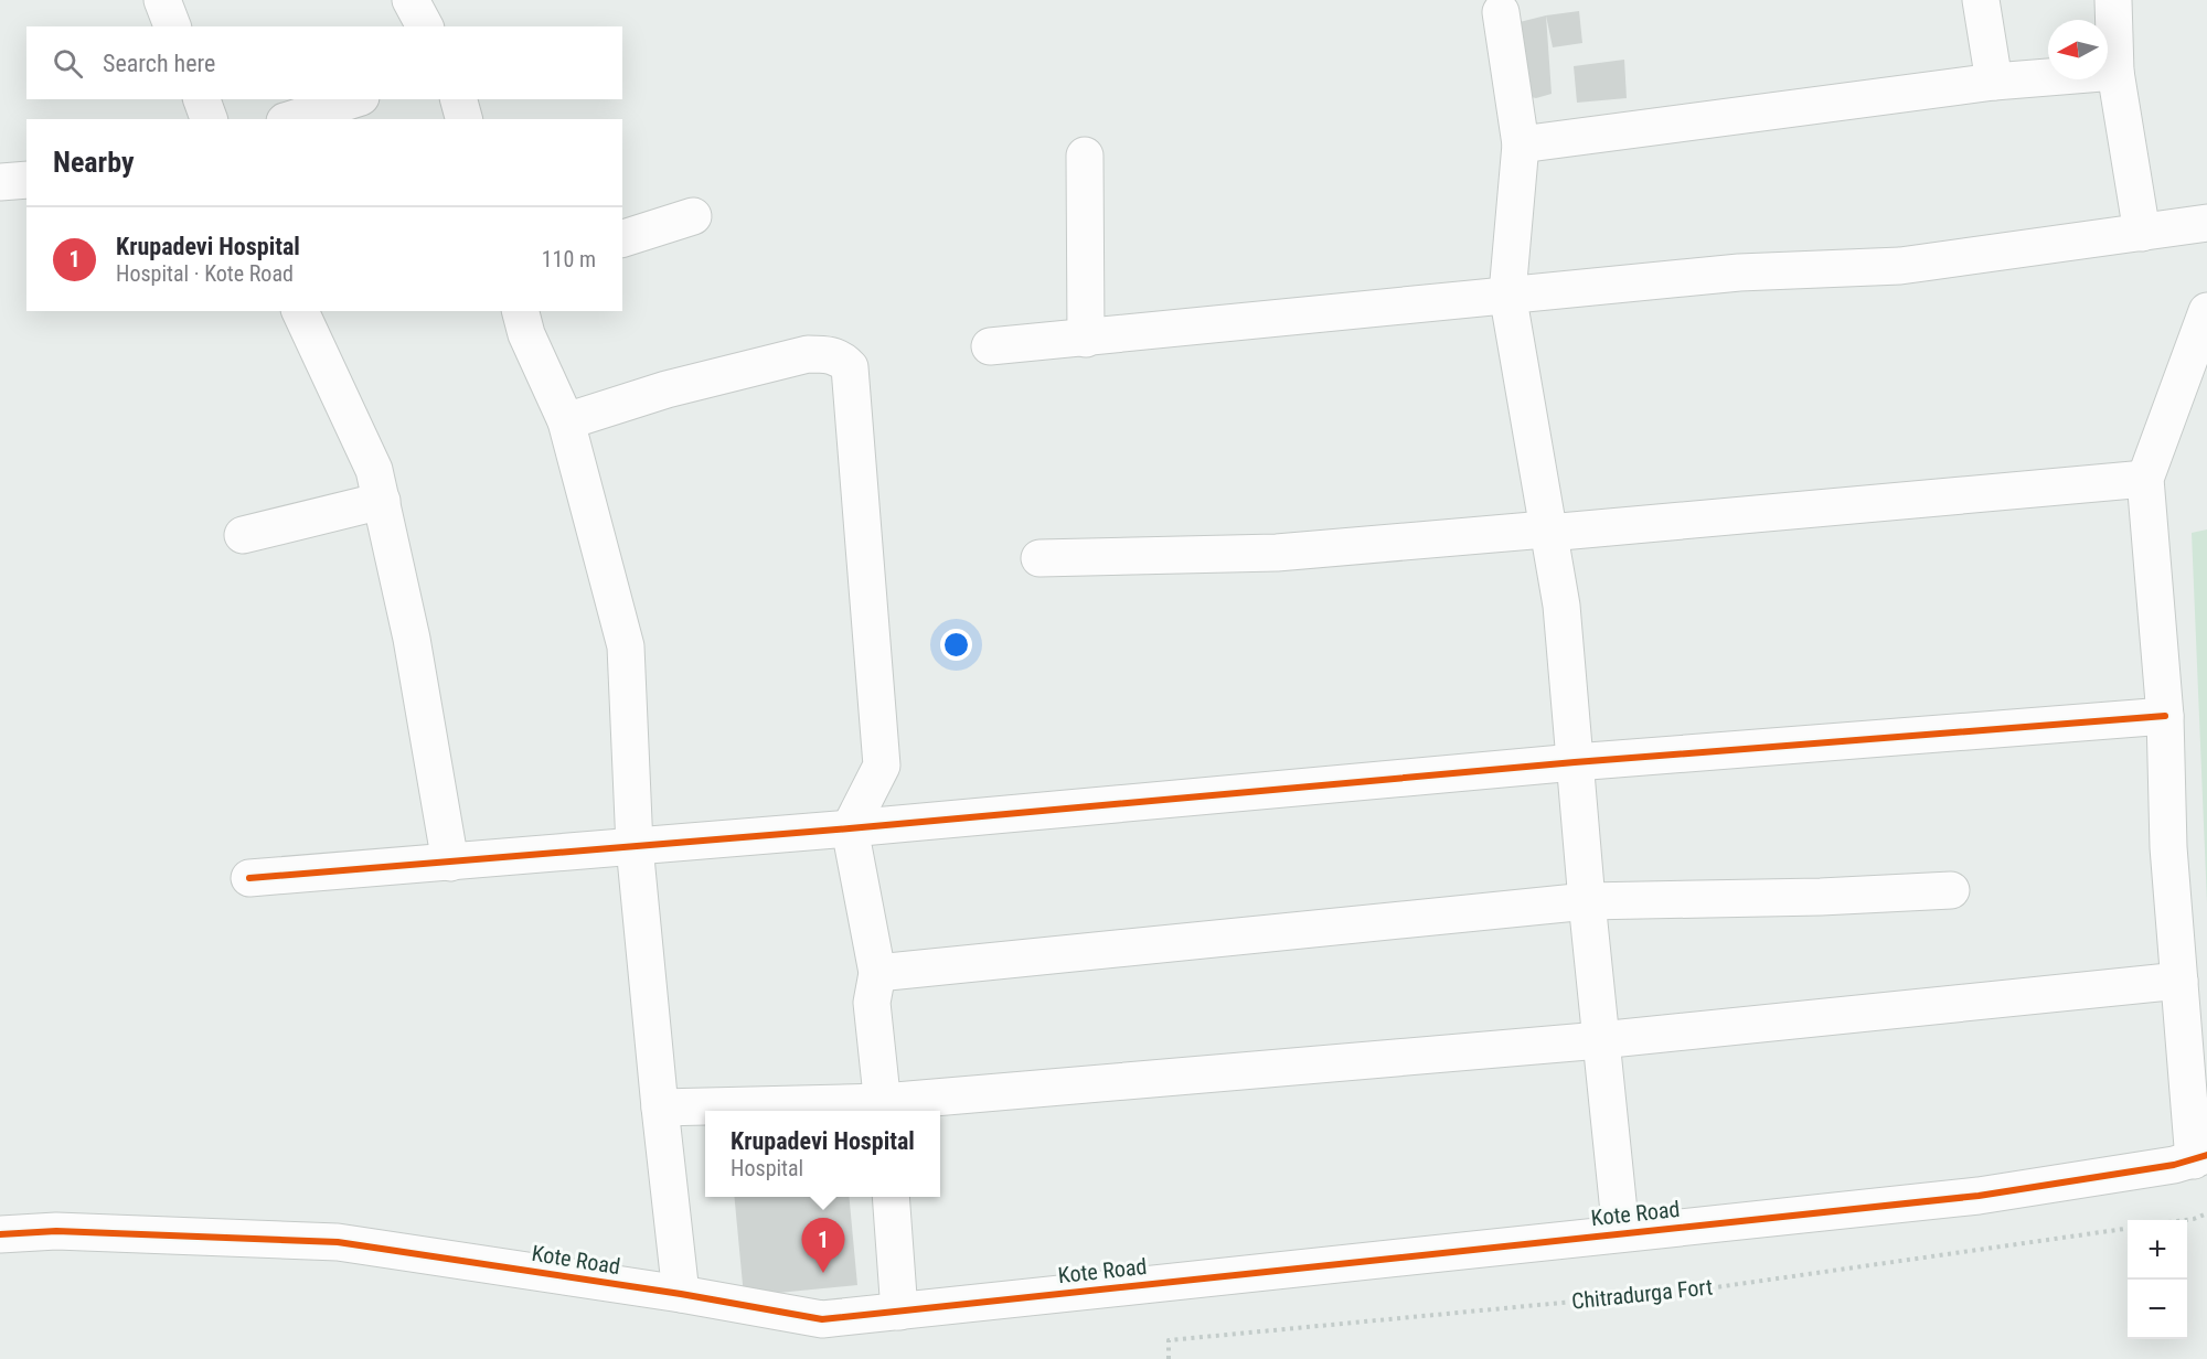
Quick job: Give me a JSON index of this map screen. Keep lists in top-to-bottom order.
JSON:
{
  "streets": {
    "street": ["Kote Road"],
    "path": ["Chitradurga Fort"]
  },
  "north": "left",
  "page": {
    "search": "Search here",
    "heading": "Nearby",
    "list": [
      {
        "mark": "1",
        "name": "Krupadevi Hospital",
        "note": "Hospital · Kote Road",
        "value": "110 m"
      }
    ],
    "popup": ["Krupadevi Hospital", "Hospital"],
    "pins": "1",
    "map_buttons": ["+", "−"]
  }
}
